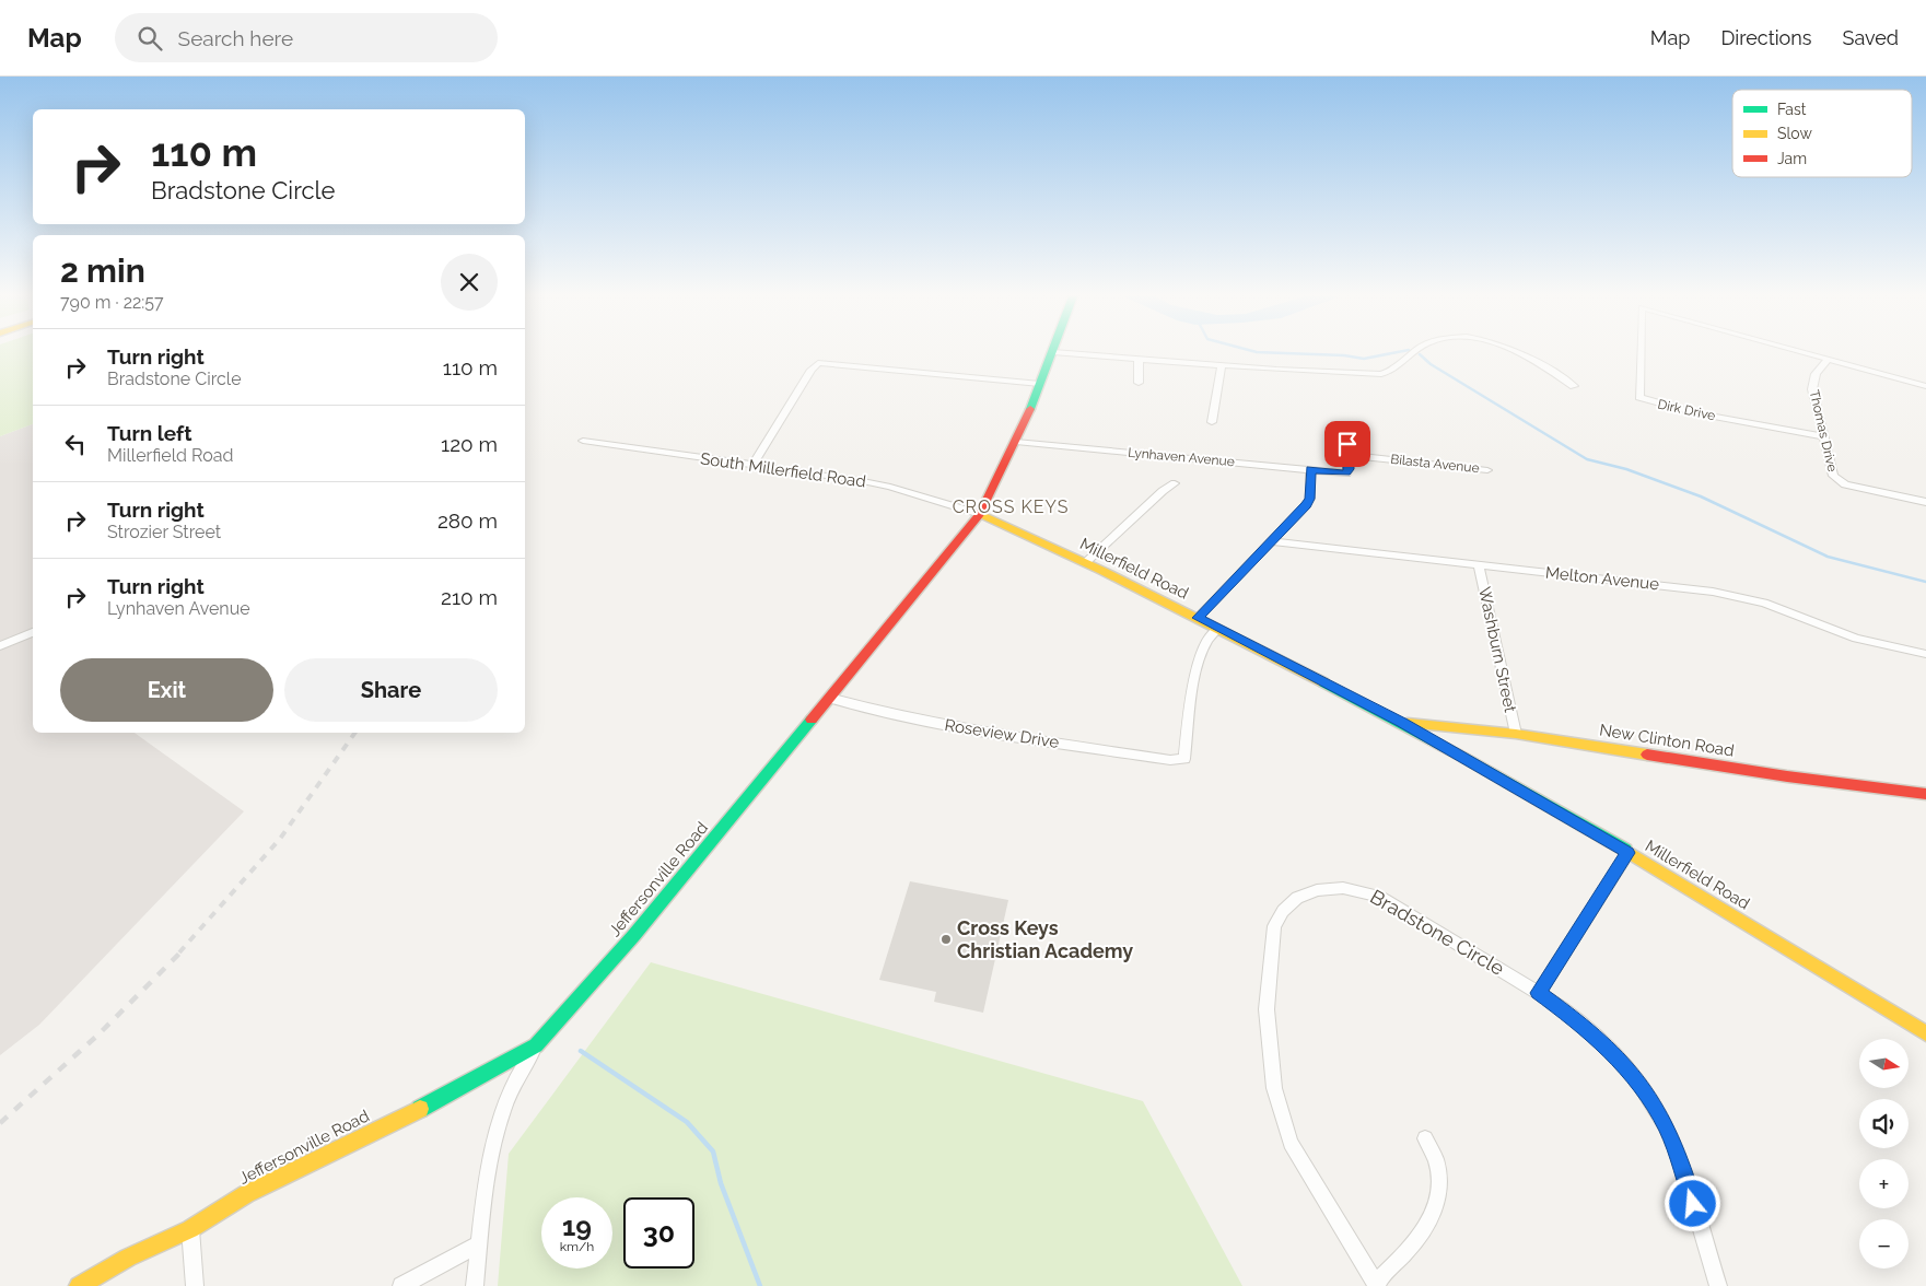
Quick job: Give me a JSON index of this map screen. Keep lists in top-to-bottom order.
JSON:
{
  "streets": {
    "main road": ["Millerfield Road", "New Clinton Road", "Jeffersonville Road"],
    "street": [
      "Dirk Drive",
      "Thomas Drive",
      "Lynhaven Avenue",
      "Bilasta Avenue",
      "South Millerfield Road",
      "Melton Avenue",
      "Washburn Street",
      "Roseview Drive",
      "Bradstone Circle"
    ]
  },
  "crossings": [
    ["Dirk Drive", "Thomas Drive"],
    ["Lynhaven Avenue", "Bilasta Avenue"],
    ["Lynhaven Avenue", "Jeffersonville Road"],
    ["South Millerfield Road", "Millerfield Road"],
    ["South Millerfield Road", "Jeffersonville Road"],
    ["Millerfield Road", "Roseview Drive"],
    ["Millerfield Road", "New Clinton Road"],
    ["Millerfield Road", "Jeffersonville Road"],
    ["Melton Avenue", "Washburn Street"],
    ["Washburn Street", "New Clinton Road"],
    ["Roseview Drive", "Jeffersonville Road"]
  ],
  "districts": ["CROSS KEYS"],
  "places": ["Cross Keys Christian Academy"],
  "legend": ["Fast", "Slow", "Jam"],
  "north": "right",
  "page": {
    "header": "Map",
    "search": "Search here",
    "nav": ["Map", "Directions", "Saved"],
    "turn": ["110 m", "Bradstone Circle"],
    "heading": ["2 min", "790 m · 22:57"],
    "list": [
      {
        "name": "Turn right",
        "note": "Bradstone Circle",
        "value": "110 m"
      },
      {
        "name": "Turn left",
        "note": "Millerfield Road",
        "value": "120 m"
      },
      {
        "name": "Turn right",
        "note": "Strozier Street",
        "value": "280 m"
      },
      {
        "name": "Turn right",
        "note": "Lynhaven Avenue",
        "value": "210 m"
      }
    ],
    "buttons": ["Exit", "Share"],
    "map_buttons": ["+", "−"],
    "speed": "19 km/h",
    "limit": "30"
  }
}
